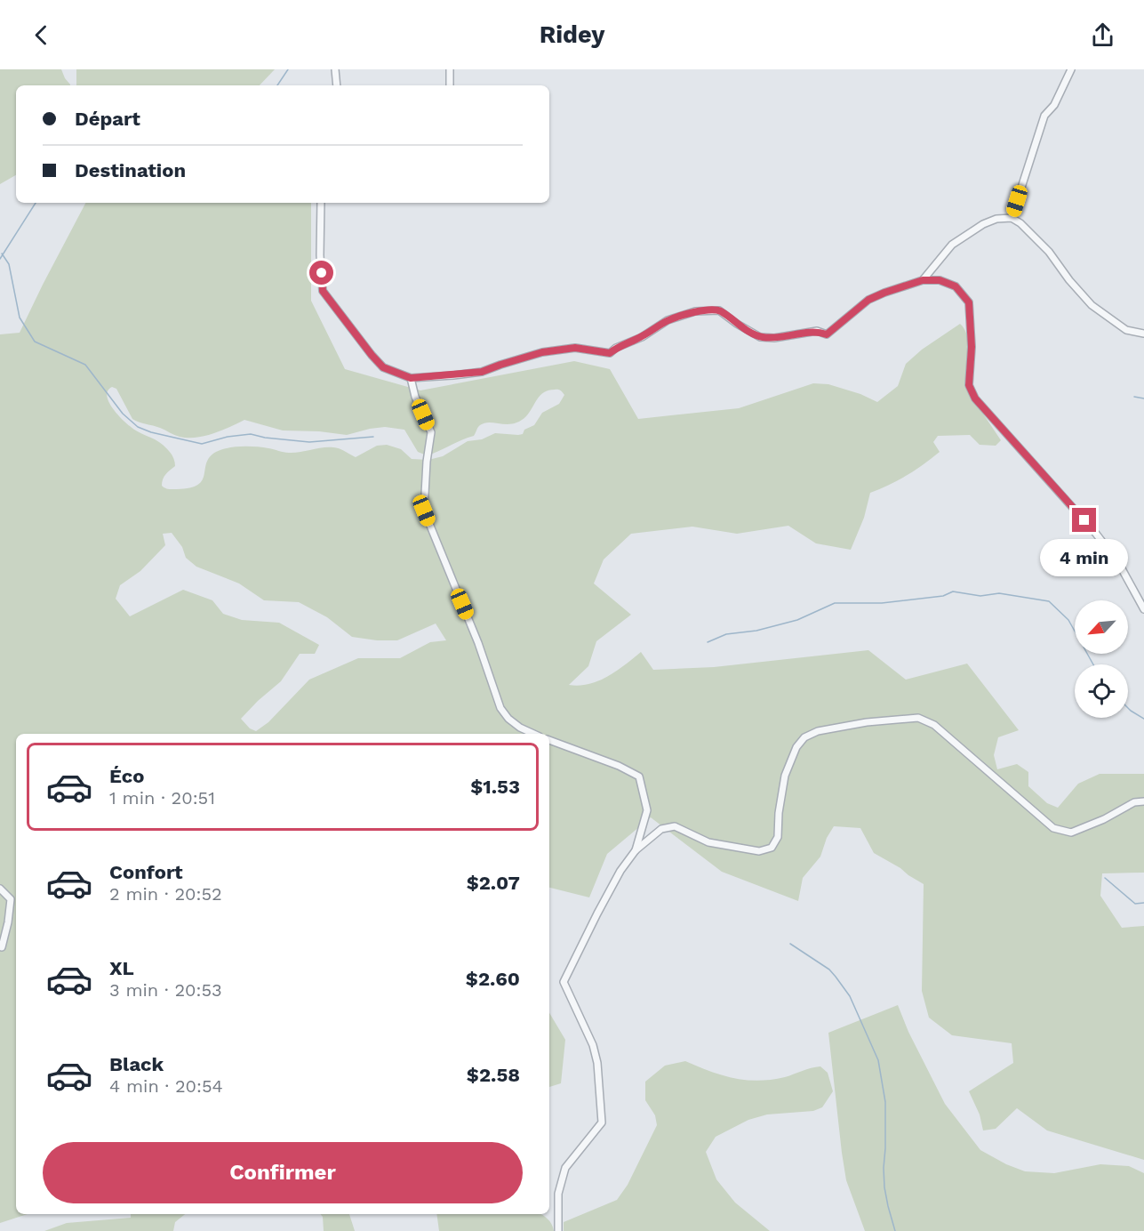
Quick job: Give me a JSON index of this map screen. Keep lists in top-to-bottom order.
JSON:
{
  "north": "bottom left",
  "page": {
    "header": "Ridey",
    "banner": ["Départ", "Destination"],
    "bubble": "4 min",
    "list": [
      {
        "name": "Éco",
        "note": "1 min · 20:51",
        "value": "$1.53"
      },
      {
        "name": "Confort",
        "note": "2 min · 20:52",
        "value": "$2.07"
      },
      {
        "name": "XL",
        "note": "3 min · 20:53",
        "value": "$2.60"
      },
      {
        "name": "Black",
        "note": "4 min · 20:54",
        "value": "$2.58"
      }
    ],
    "buttons": "Confirmer"
  }
}
